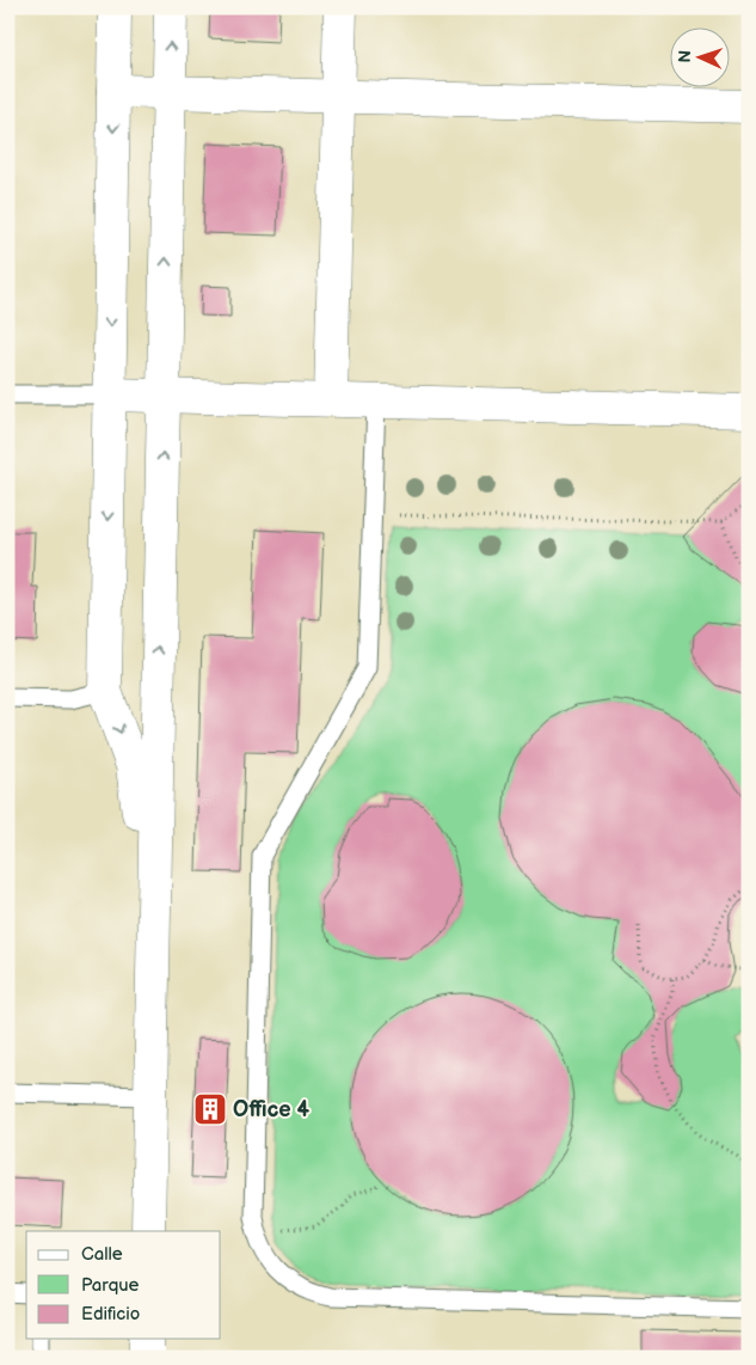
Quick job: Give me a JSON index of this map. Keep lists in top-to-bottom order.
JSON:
{
  "places": {
    "building": ["Office 4"]
  },
  "legend": ["Calle", "Parque", "Edificio"],
  "north": "left"
}
